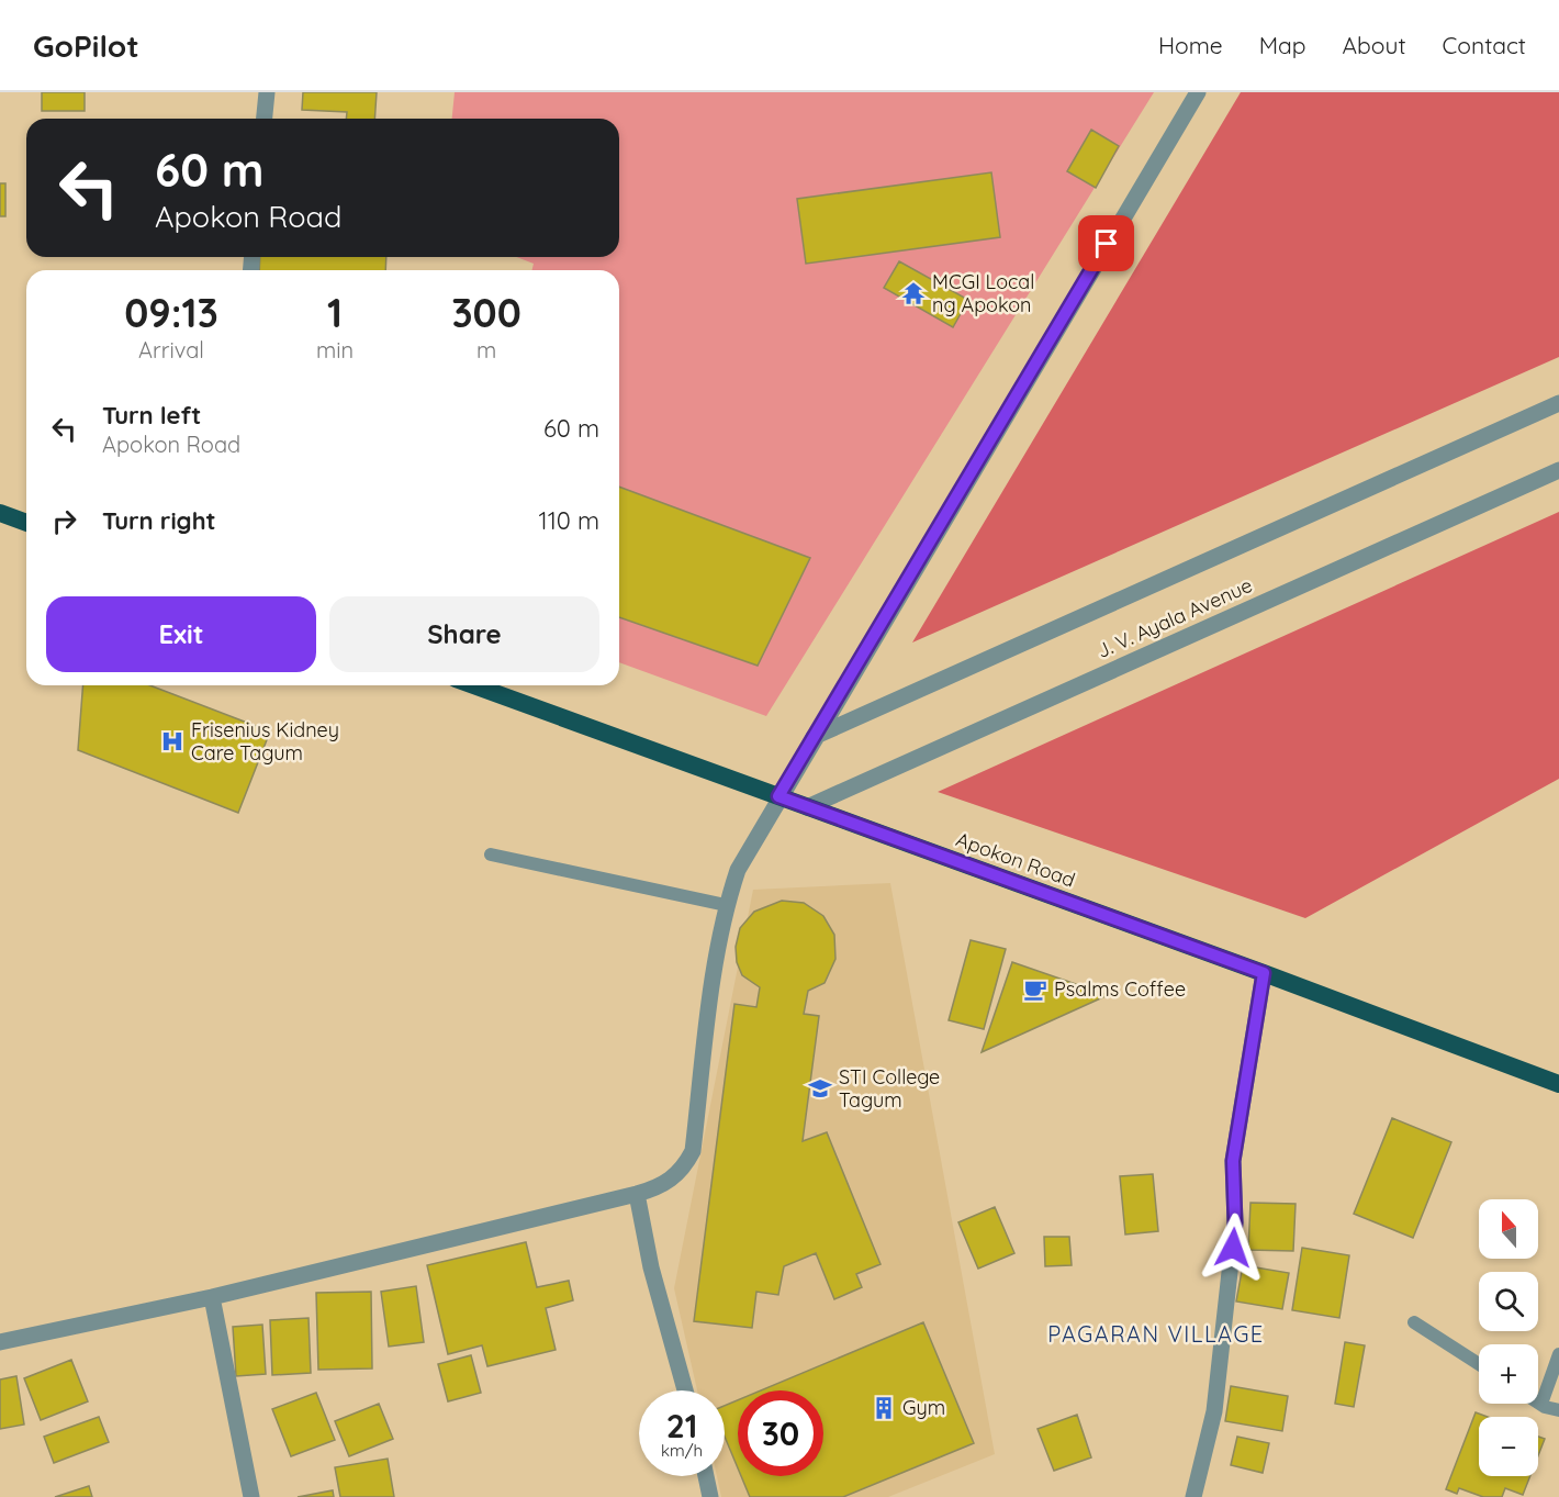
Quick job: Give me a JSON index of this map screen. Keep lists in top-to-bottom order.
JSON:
{
  "streets": {
    "highway": ["Apokon Road"],
    "street": ["J. V. Ayala Avenue"]
  },
  "crossings": [
    ["J. V. Ayala Avenue", "Apokon Road"]
  ],
  "districts": ["PAGARAN VILLAGE"],
  "places": {
    "temple": ["MCGI Local ng Apokon"],
    "hospital": ["Frisenius Kidney Care Tagum"],
    "cafe": ["Psalms Coffee"],
    "school or university": ["STI College Tagum"],
    "building": ["Gym"]
  },
  "north": "top",
  "page": {
    "header": "GoPilot",
    "nav": [
      "Home",
      "Map",
      "About",
      "Contact"
    ],
    "turn": ["60 m", "Apokon Road"],
    "eta": [
      "09:13",
      "Arrival",
      "1",
      "min",
      "300",
      "m"
    ],
    "list": [
      {
        "name": "Turn left",
        "note": "Apokon Road",
        "value": "60 m"
      },
      {
        "name": "Turn right",
        "value": "110 m"
      }
    ],
    "buttons": ["Exit", "Share"],
    "map_buttons": ["+", "−"],
    "speed": "21 km/h",
    "limit": "30"
  }
}
